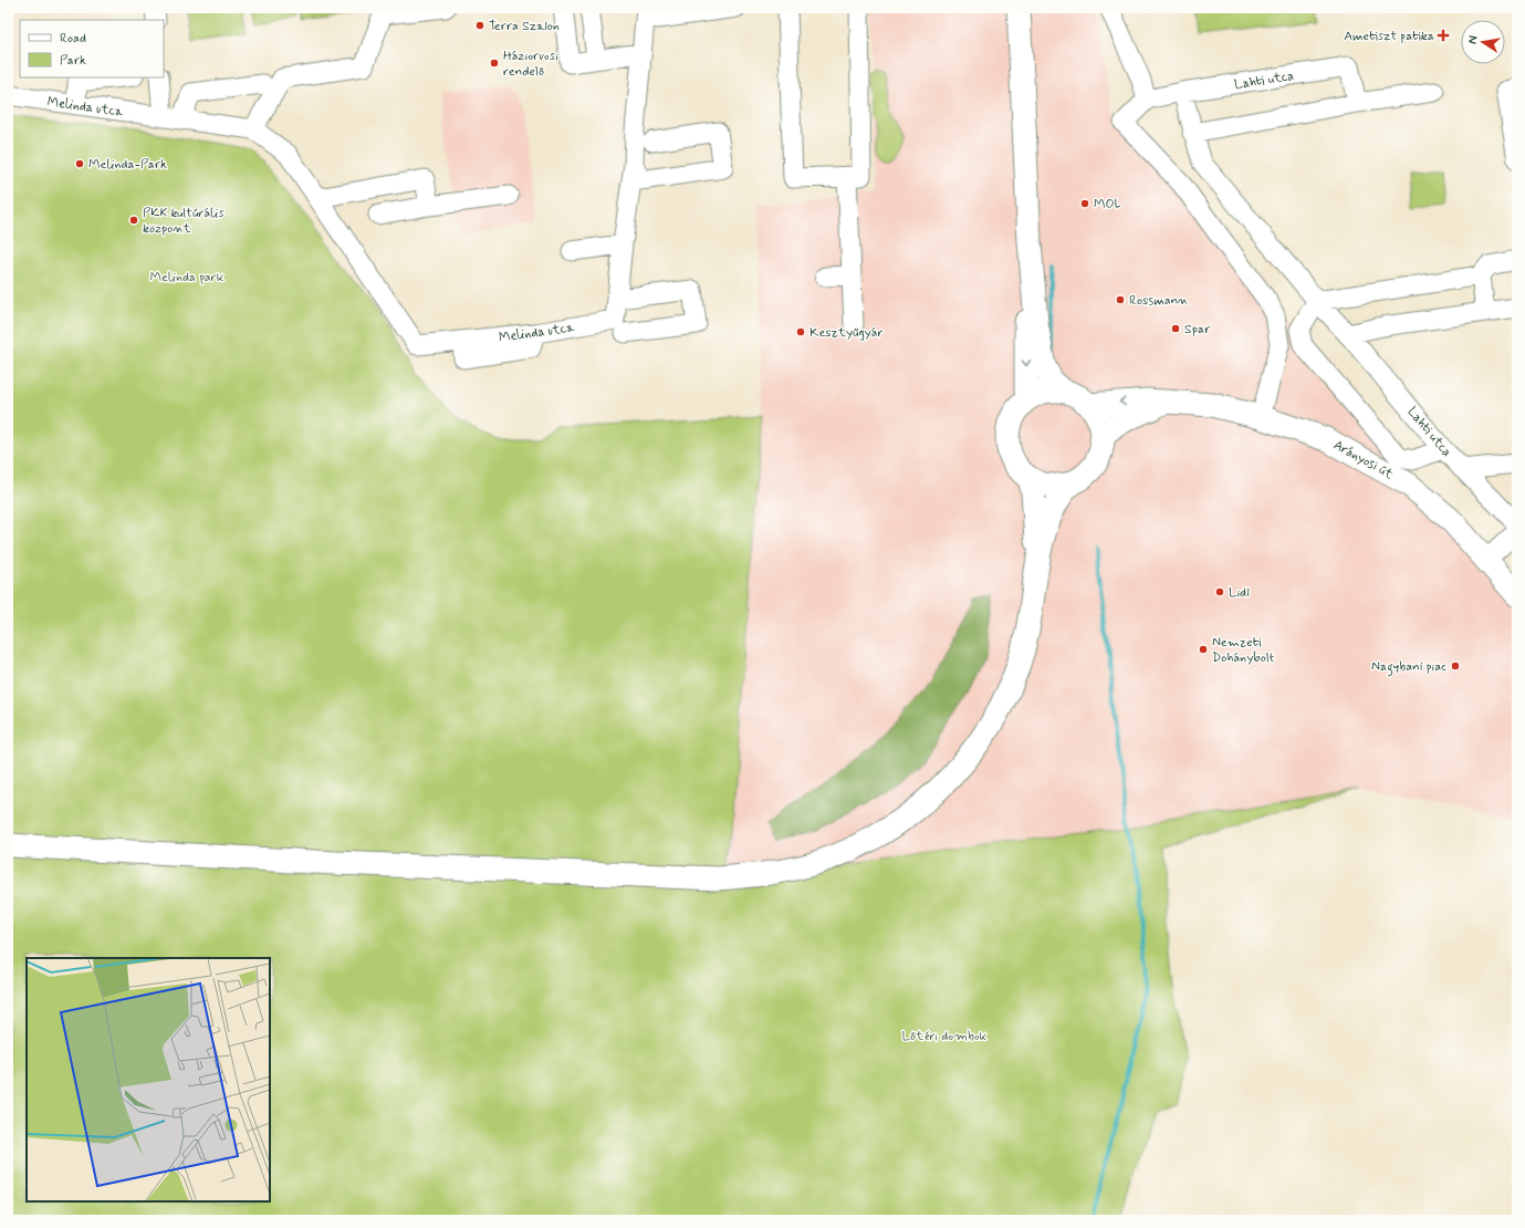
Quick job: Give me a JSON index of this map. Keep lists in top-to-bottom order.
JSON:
{
  "streets": {
    "main road": ["Arányosi út"],
    "street": ["Lahti utca", "Melinda utca"]
  },
  "parks": ["Melinda park", "Lőtéri dombok"],
  "places": {
    "other": [
      "Terra Szalon",
      "Háziorvosi rendelő",
      "Melinda-Park",
      "MOL",
      "PKK kultúrális központ",
      "Rossmann",
      "Spar",
      "Kesztyűgyár",
      "Lidl",
      "Nemzeti Dohánybolt",
      "Nagybani piac"
    ],
    "health": ["Ametiszt patika"]
  },
  "legend": ["Road", "Park"],
  "north": "left"
}
